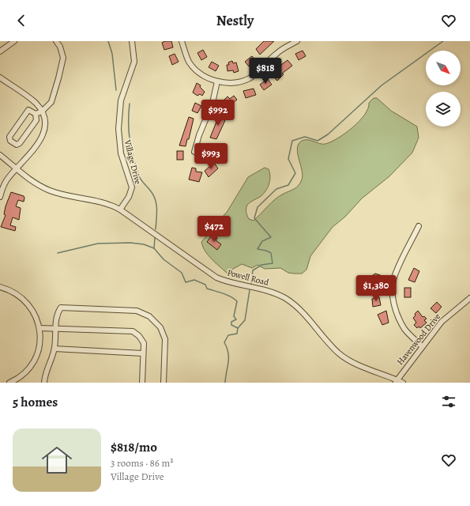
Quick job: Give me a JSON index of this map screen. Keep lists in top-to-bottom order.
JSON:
{
  "streets": {
    "street": ["Village Drive", "Powell Road", "Havenwood Drive"]
  },
  "crossings": [
    ["Village Drive", "Powell Road"],
    ["Powell Road", "Havenwood Drive"]
  ],
  "north": "bottom right",
  "page": {
    "header": "Nestly",
    "price": [
      "$818",
      "$992",
      "$993",
      "$472",
      "$1,380"
    ],
    "heading": "5 homes",
    "list": [
      {
        "name": "$818/mo",
        "note": "3 rooms · 86 m² · Village Drive"
      }
    ]
  }
}
